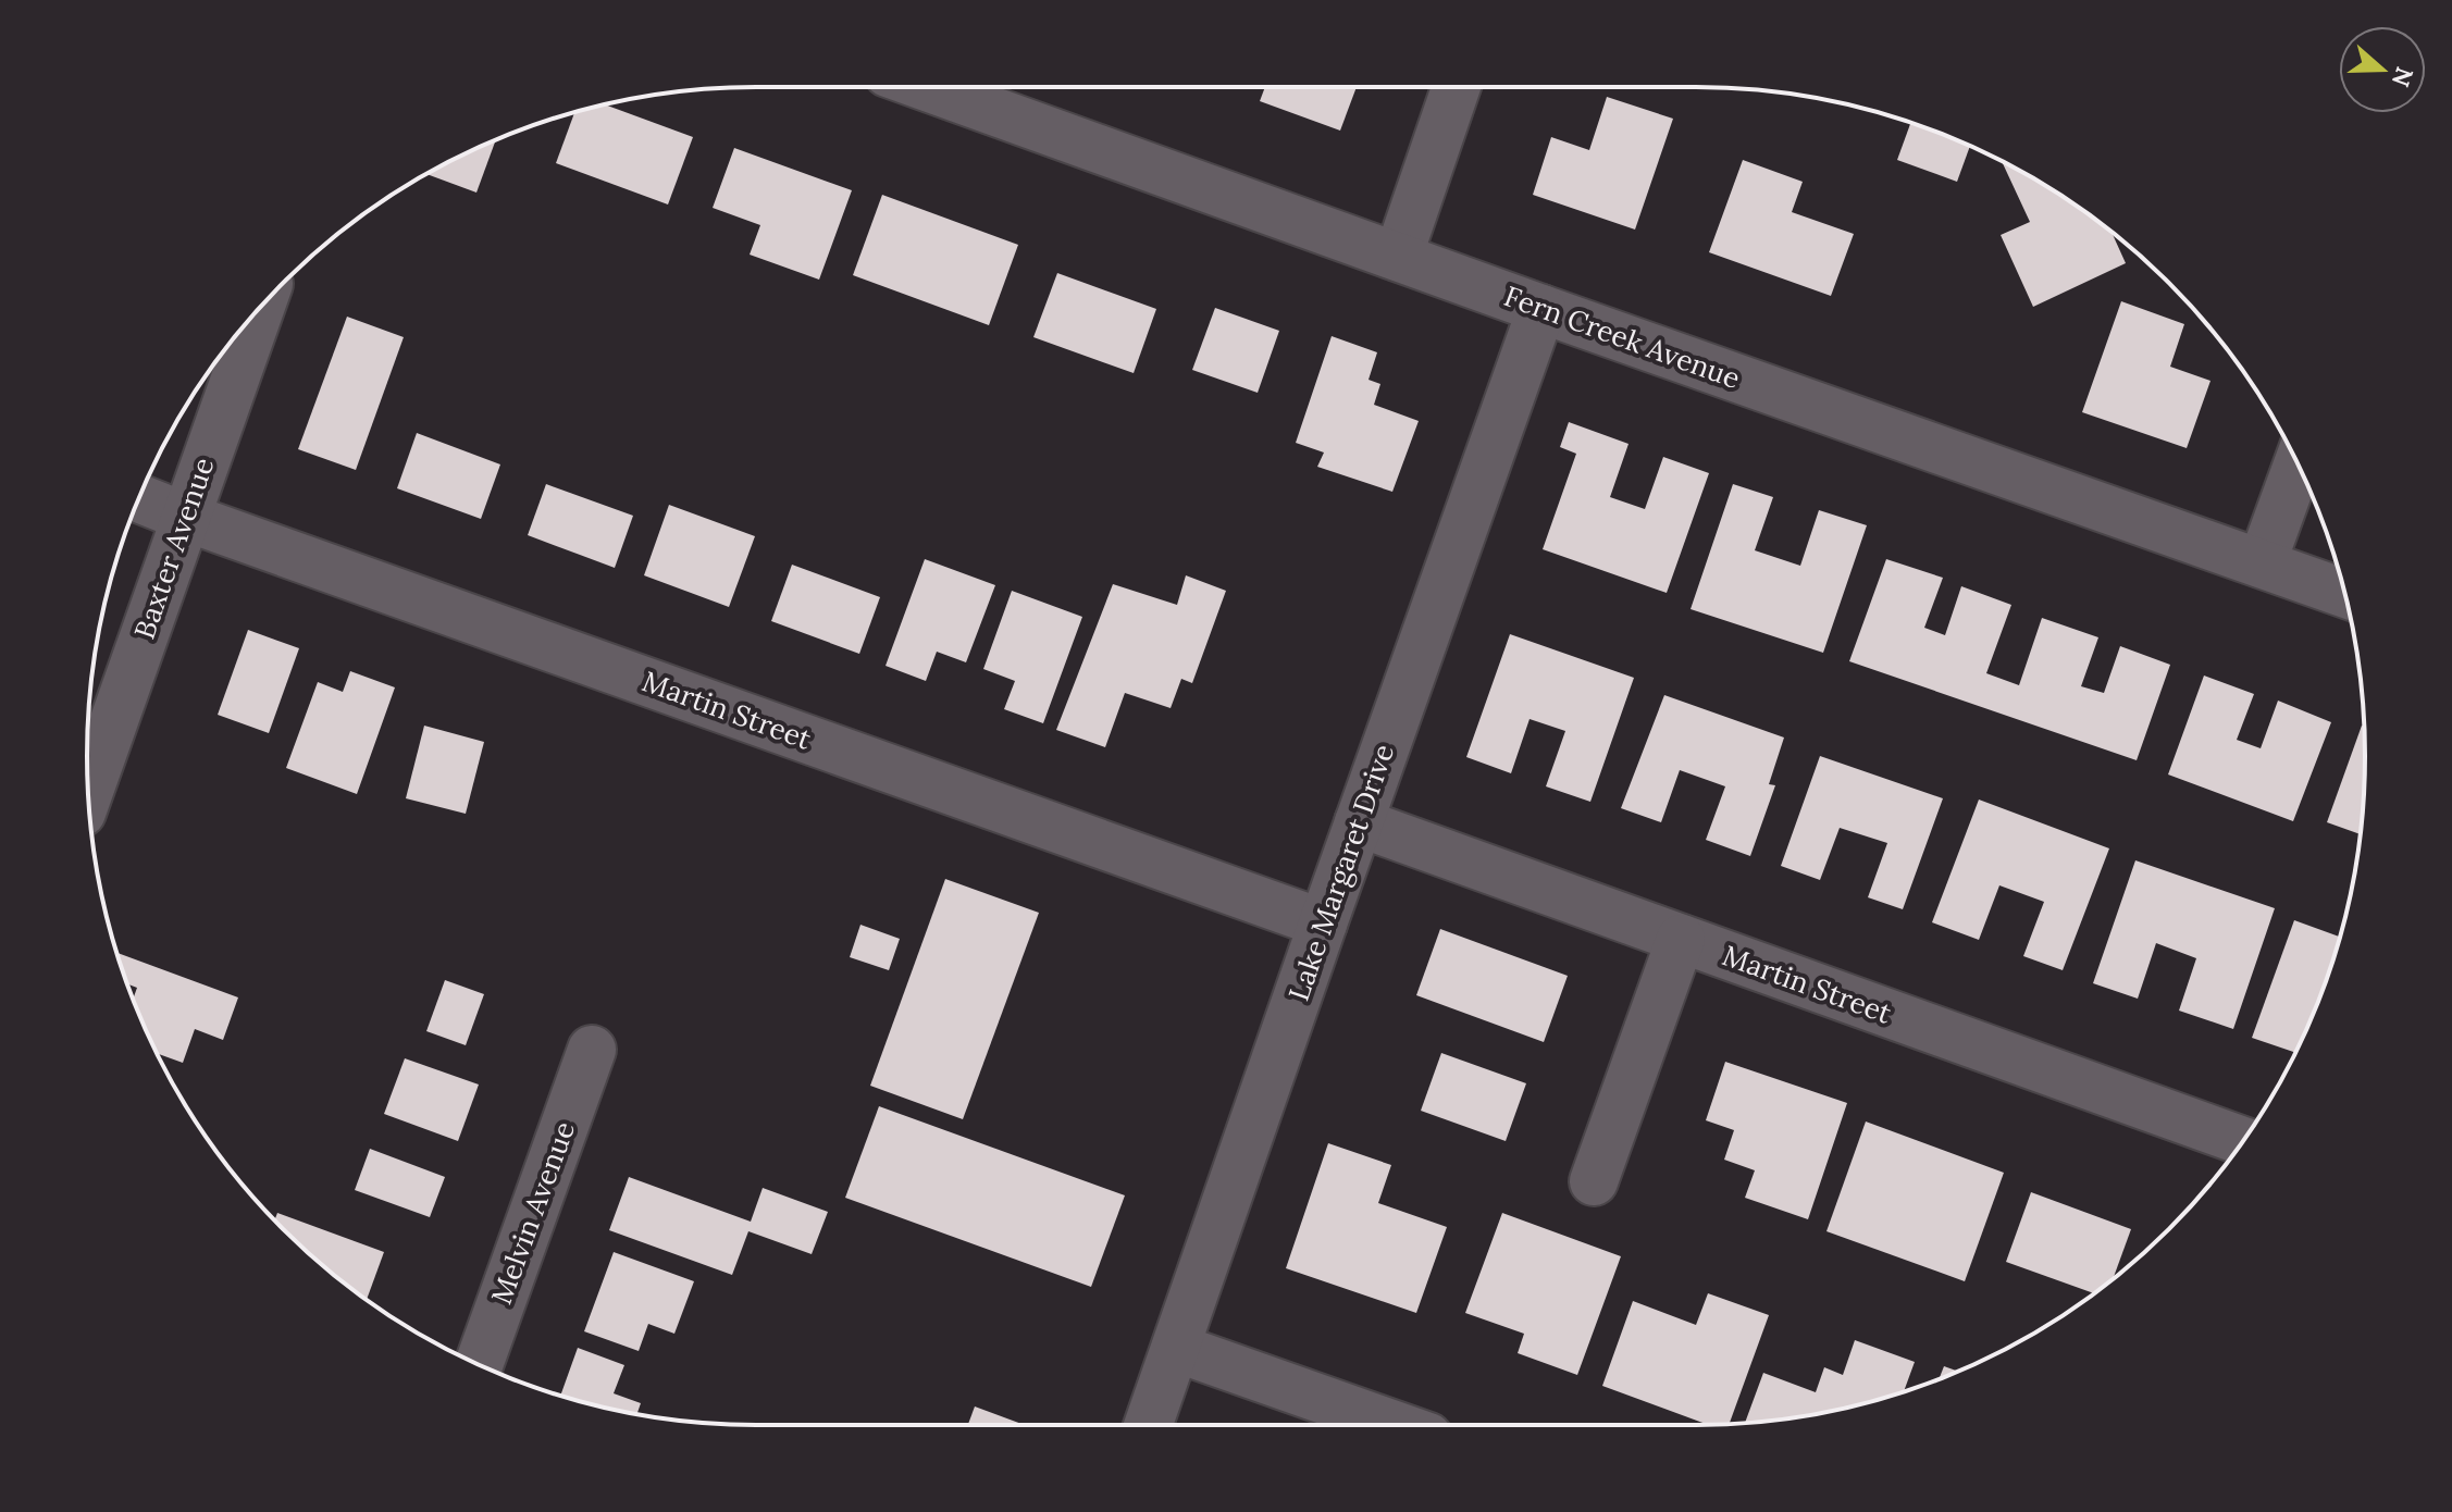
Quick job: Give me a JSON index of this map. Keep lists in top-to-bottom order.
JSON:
{
  "streets": {
    "street": [
      "Fern Creek Avenue",
      "Baxter Avenue",
      "Martin Street",
      "Lake Margaret Drive",
      "Melvin Avenue"
    ]
  },
  "crossings": [
    ["Fern Creek Avenue", "Lake Margaret Drive"],
    ["Baxter Avenue", "Martin Street"],
    ["Martin Street", "Lake Margaret Drive"]
  ],
  "north": "right"
}
